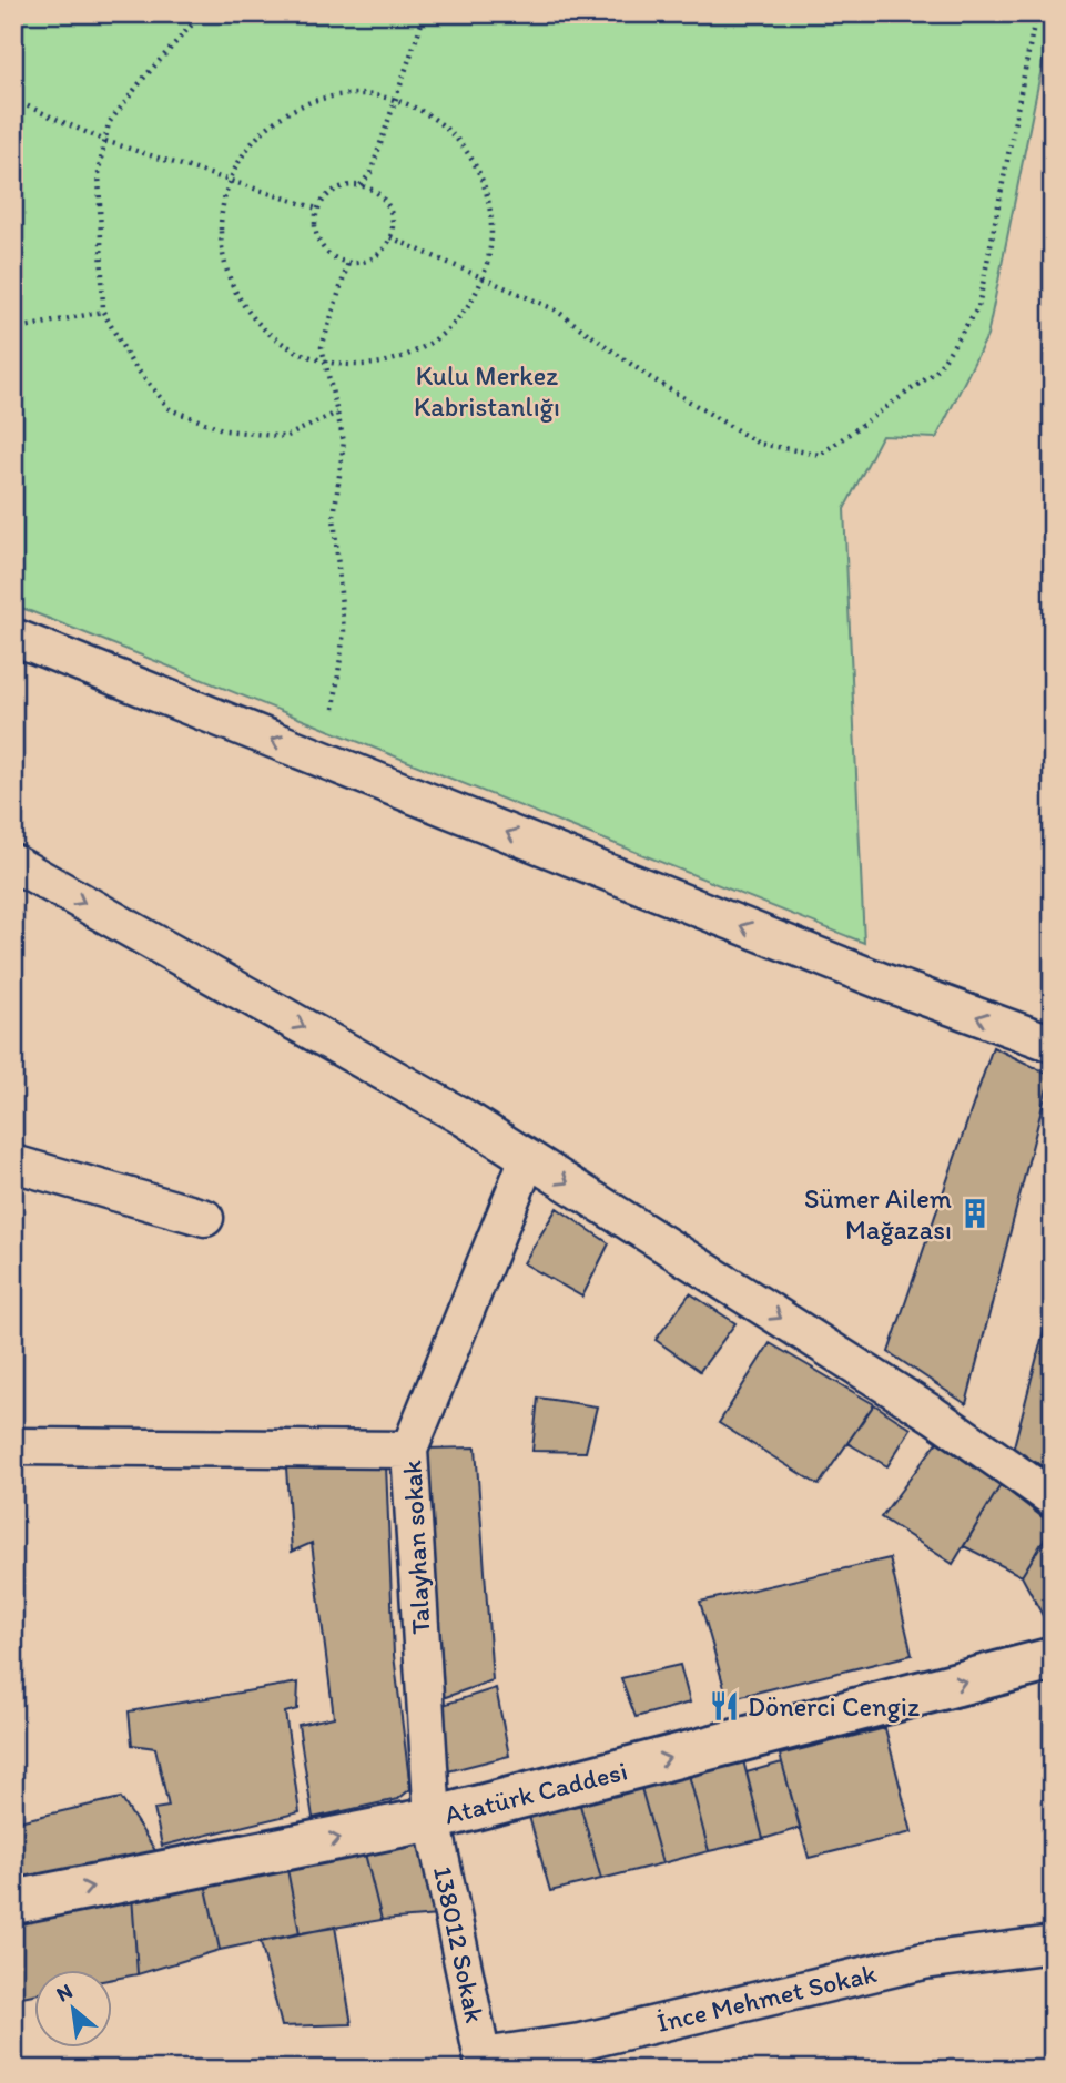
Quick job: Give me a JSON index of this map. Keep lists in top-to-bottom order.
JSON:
{
  "streets": {
    "street": [
      "Talayhan sokak",
      "Atatürk Caddesi",
      "138012 Sokak",
      "İnce Mehmet Sokak"
    ]
  },
  "crossings": [
    ["Talayhan sokak", "Atatürk Caddesi"],
    ["Talayhan sokak", "138012 Sokak"],
    ["Atatürk Caddesi", "138012 Sokak"],
    ["138012 Sokak", "İnce Mehmet Sokak"]
  ],
  "one_way": ["Atatürk Caddesi"],
  "parks": ["Kulu Merkez Kabristanlığı"],
  "places": {
    "building": ["Sümer Ailem Mağazası"],
    "restaurant": ["Dönerci Cengiz"]
  },
  "north": "top left"
}
